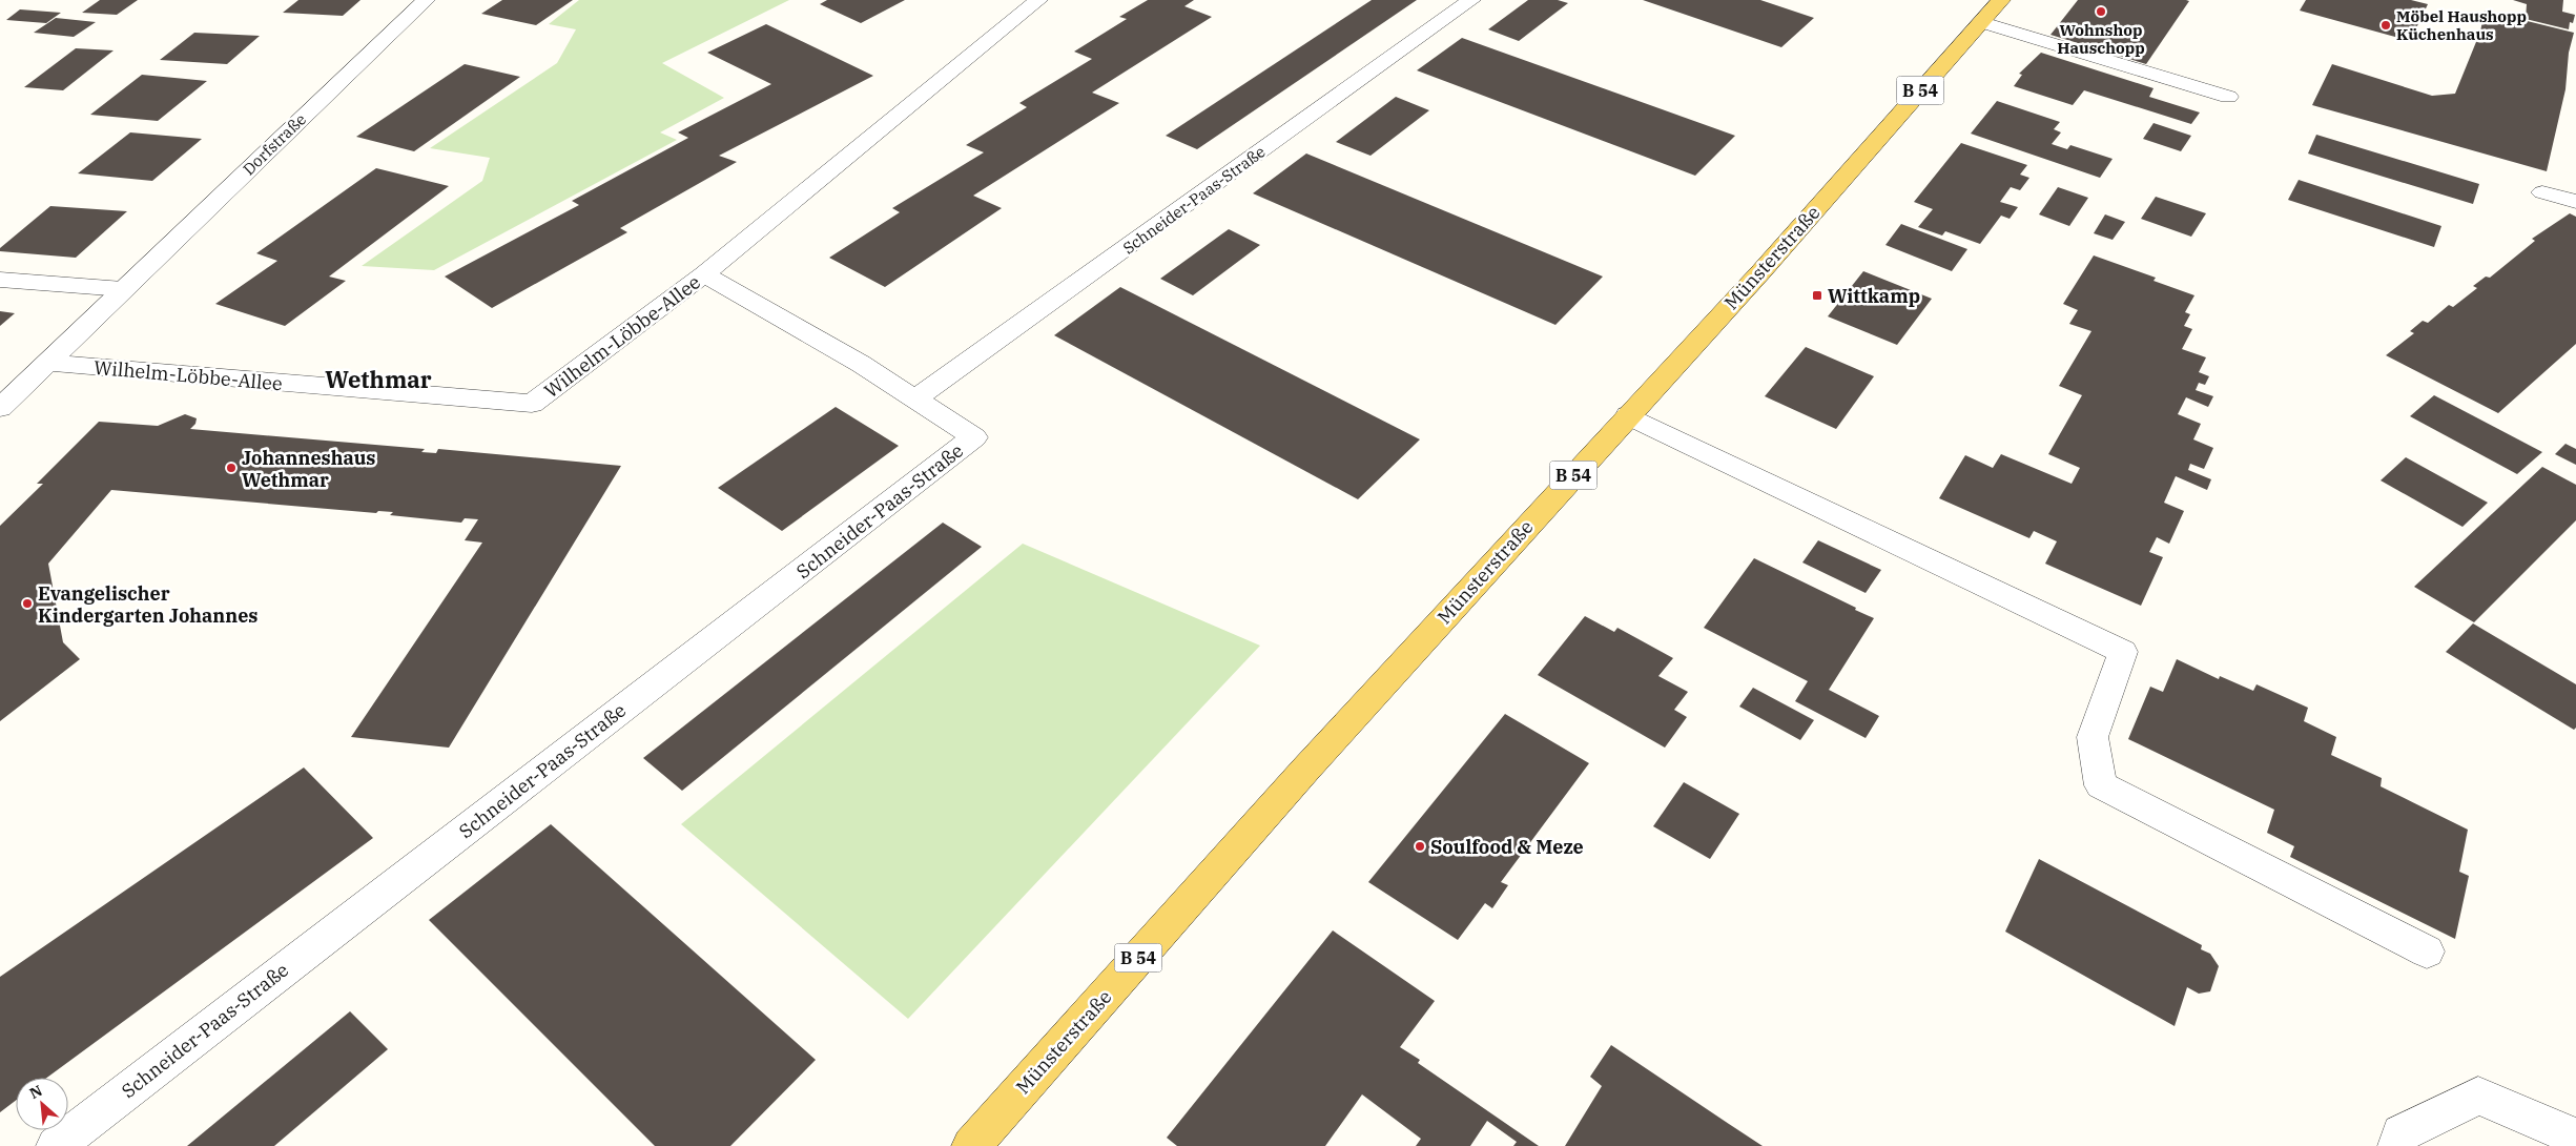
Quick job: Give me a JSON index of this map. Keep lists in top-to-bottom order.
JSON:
{
  "streets": {
    "main road": ["B 54", "Münsterstraße"],
    "street": ["Dorfstraße", "Schneider-Paas-Straße", "Wilhelm-Löbbe-Allee"]
  },
  "crossings": [
    ["Dorfstraße", "Wilhelm-Löbbe-Allee"],
    ["Schneider-Paas-Straße", "Wilhelm-Löbbe-Allee"]
  ],
  "districts": ["Wethmar"],
  "places": {
    "other": [
      "Wohnshop Hauschopp",
      "Möbel Haushopp Küchenhaus",
      "Johanneshaus Wethmar",
      "Evangelischer Kindergarten Johannes",
      "Soulfood & Meze"
    ],
    "transit": ["Wittkamp"]
  },
  "north": "top left"
}
